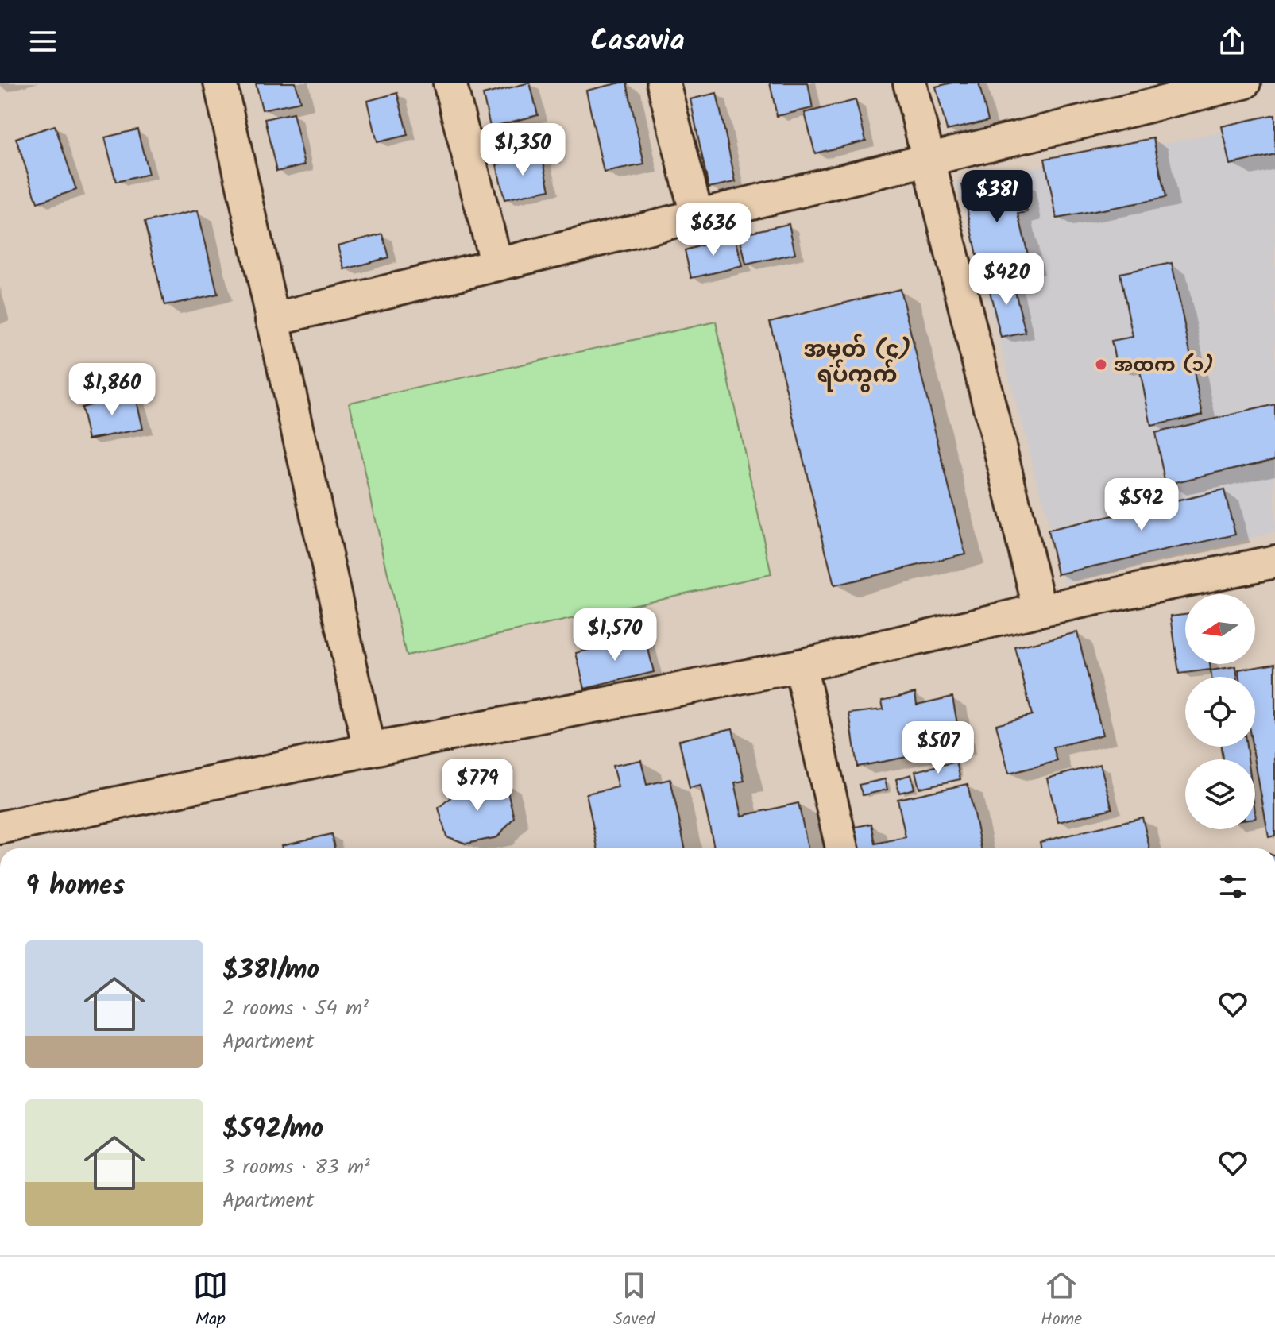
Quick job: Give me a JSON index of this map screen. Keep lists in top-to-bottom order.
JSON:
{
  "districts": ["အမှတ် (၄) ရပ်ကွက်"],
  "places": ["အထက (၁)"],
  "north": "left",
  "page": {
    "header": "Casavia",
    "price": [
      "$1,350",
      "$381",
      "$636",
      "$420",
      "$1,860",
      "$592",
      "$1,570",
      "$507",
      "$779"
    ],
    "heading": "9 homes",
    "list": [
      {
        "name": "$381/mo",
        "note": "2 rooms · 54 m² · Apartment"
      },
      {
        "name": "$592/mo",
        "note": "3 rooms · 83 m² · Apartment"
      }
    ],
    "tabs": ["Map", "Saved", "Home"]
  }
}
